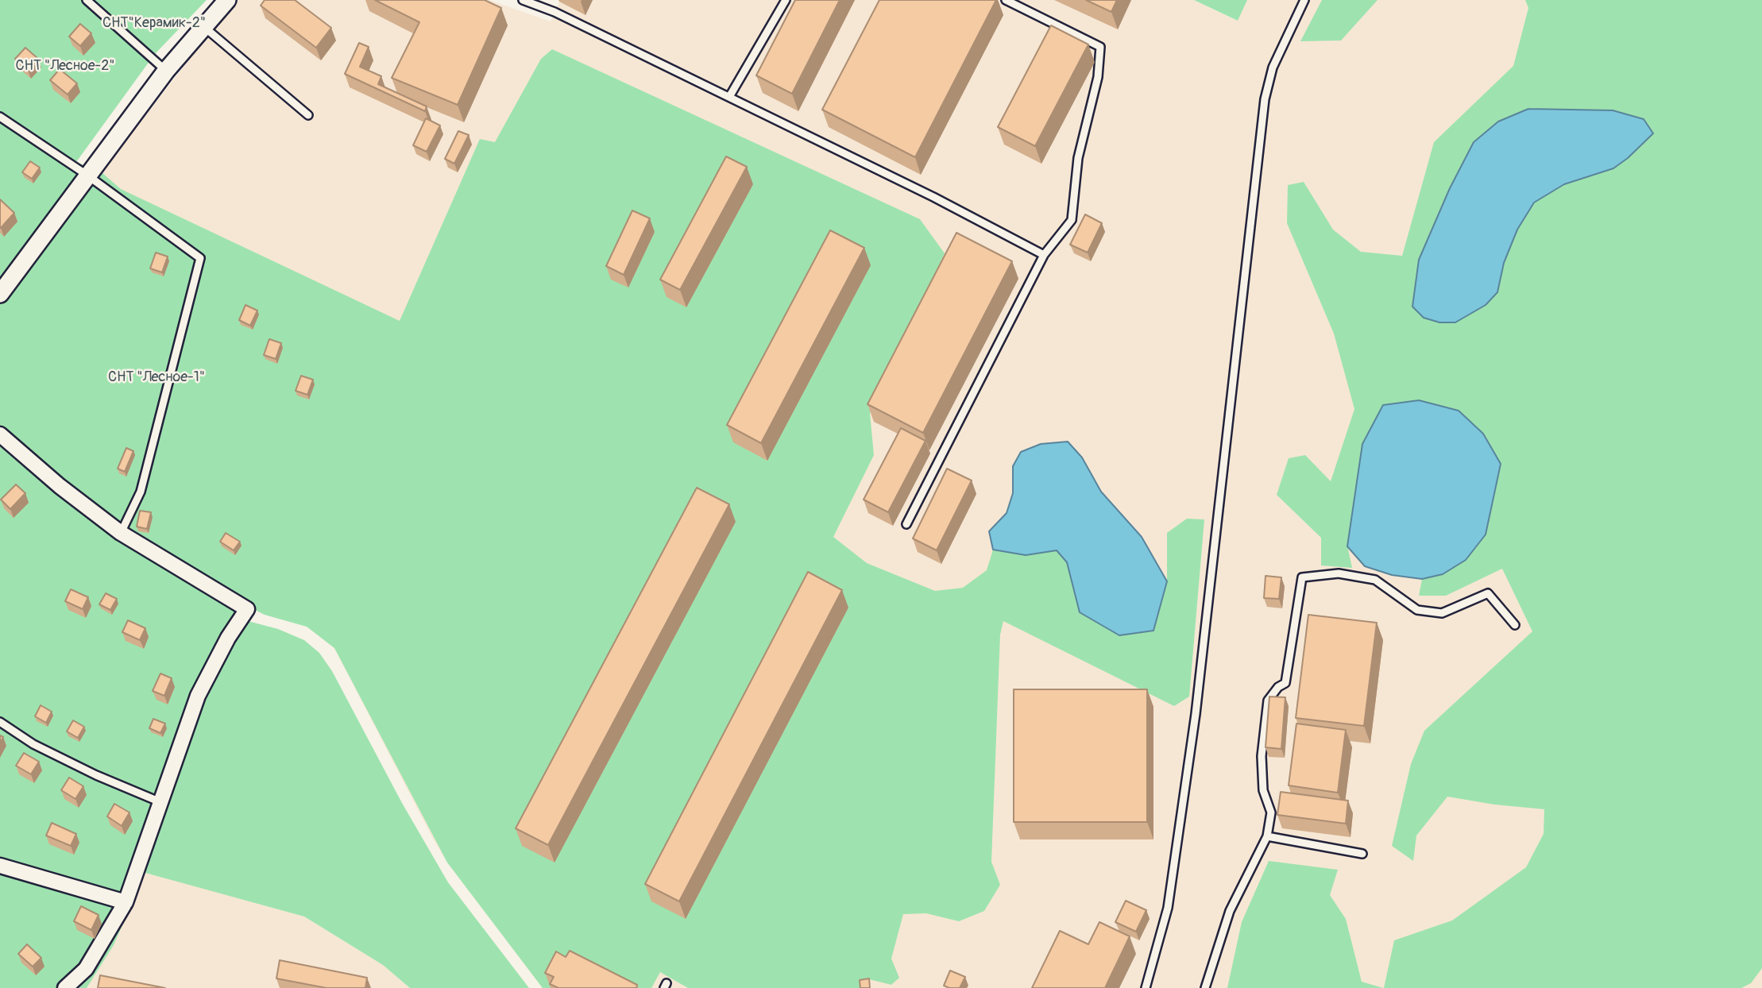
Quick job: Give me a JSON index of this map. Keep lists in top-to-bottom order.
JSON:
{
  "parks": ["СНТ\"Керамик-2\"", "СНТ \"Лесное-2\"", "СНТ \"Лесное-1\""]
}
